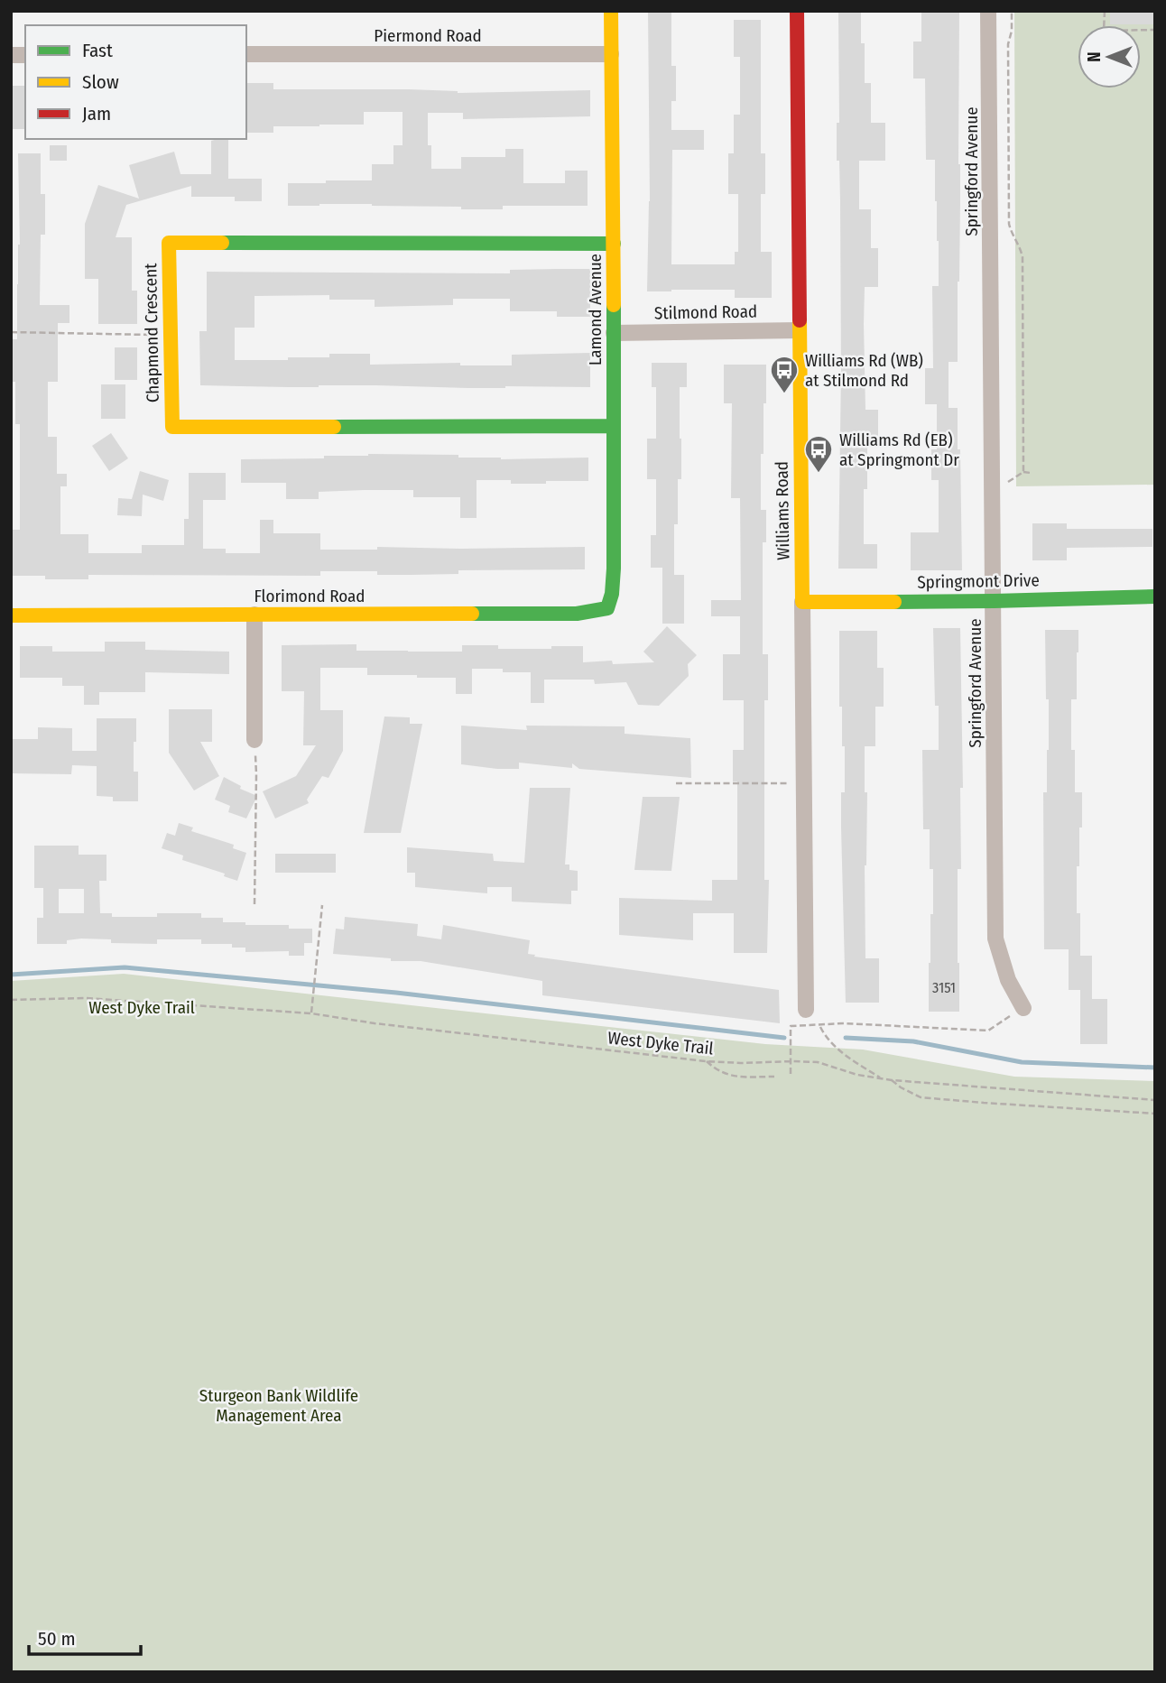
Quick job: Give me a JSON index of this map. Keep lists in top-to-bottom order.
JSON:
{
  "streets": {
    "street": [
      "Piermond Road",
      "Springford Avenue",
      "Lamond Avenue",
      "Stilmond Road",
      "Chapmond Crescent",
      "Williams Road",
      "Springmont Drive",
      "Florimond Road"
    ],
    "path": ["West Dyke Trail"]
  },
  "crossings": [
    ["Piermond Road", "Lamond Avenue"],
    ["Springford Avenue", "Springmont Drive"],
    ["Lamond Avenue", "Stilmond Road"],
    ["Lamond Avenue", "Chapmond Crescent"],
    ["Lamond Avenue", "Florimond Road"],
    ["Stilmond Road", "Williams Road"],
    ["Williams Road", "Springmont Drive"]
  ],
  "parks": ["West Dyke Trail", "Sturgeon Bank Wildlife Management Area"],
  "places": {
    "bus stop": ["Williams Rd (WB) at Stilmond Rd", "Williams Rd (EB) at Springmont Dr"]
  },
  "house_numbers": ["3151"],
  "legend": ["Fast", "Slow", "Jam"],
  "scale_bar": "50 m",
  "north": "left"
}
